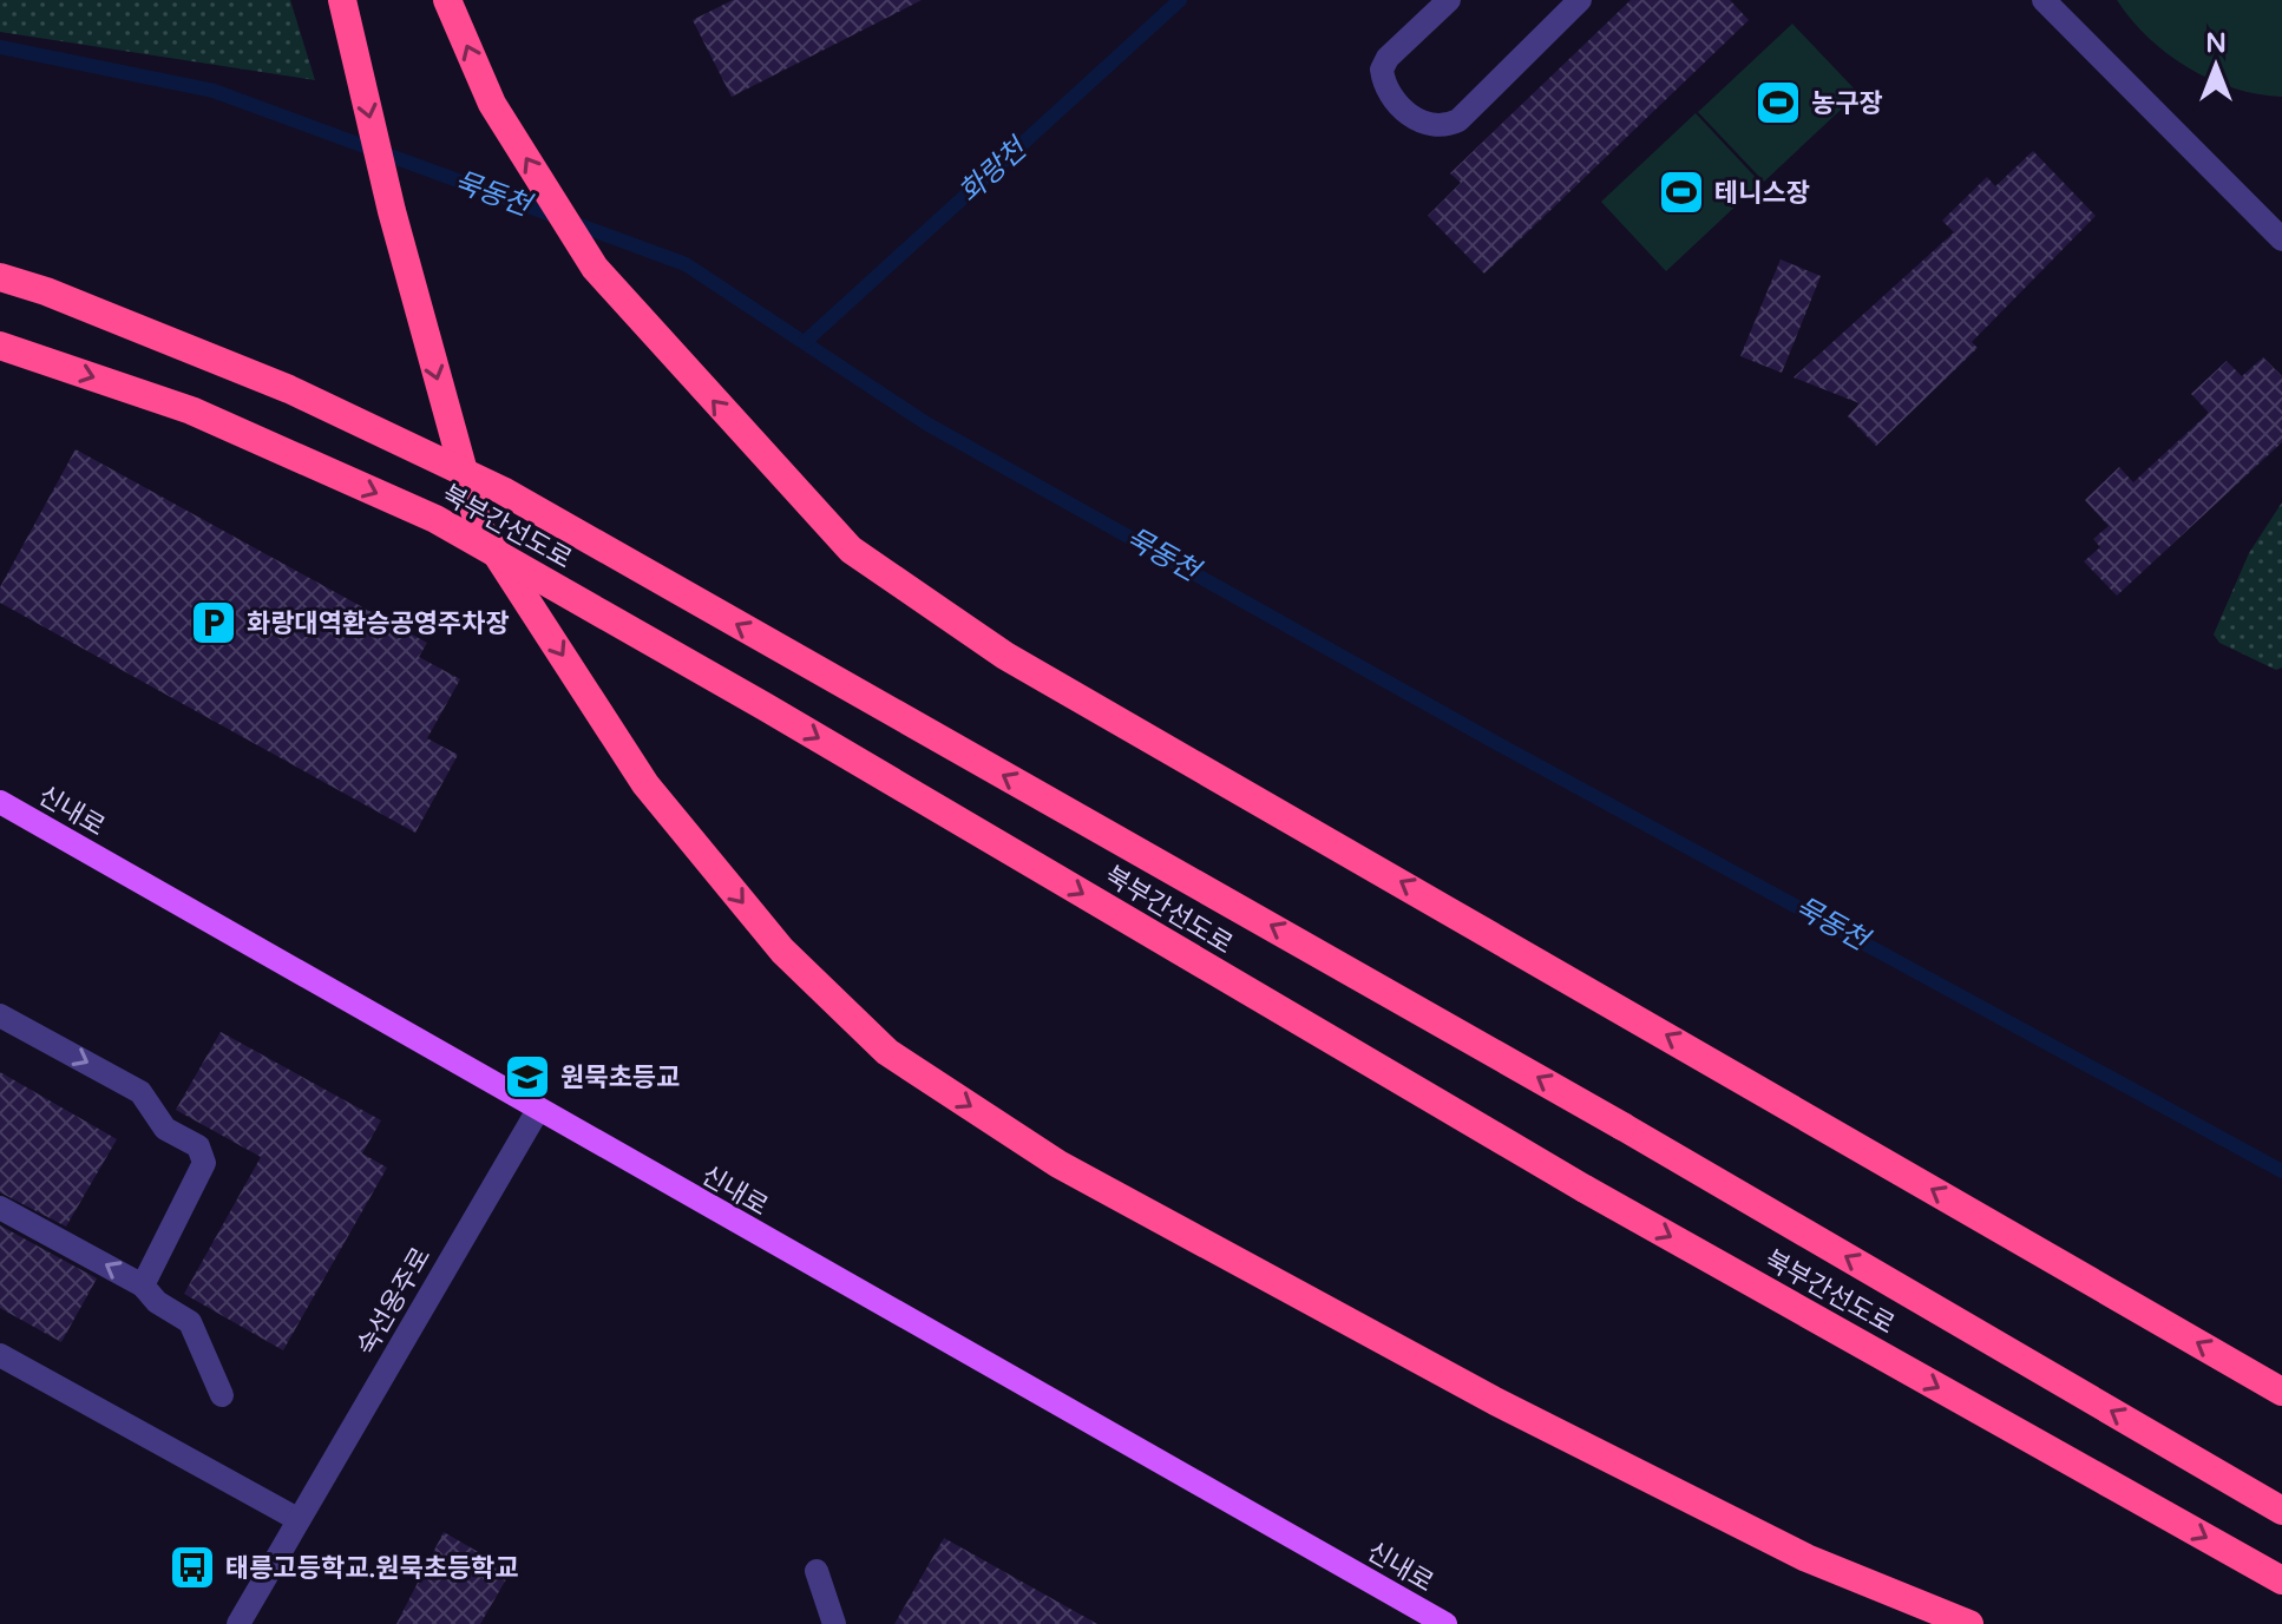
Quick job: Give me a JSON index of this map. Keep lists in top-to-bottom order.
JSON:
{
  "streets": {
    "highway": ["북부간선도로"],
    "main road": ["신내로"],
    "street": ["숙선옹주로"]
  },
  "crossings": [
    ["신내로", "숙선옹주로"]
  ],
  "water": ["화랑천", "묵동천"],
  "places": {
    "sports": ["농구장", "테니스장"],
    "parking": ["화랑대역환승공영주차장"],
    "school or university": ["원묵초등교"],
    "bus stop": ["태릉고등학교.원묵초등학교"]
  },
  "north": "top"
}
